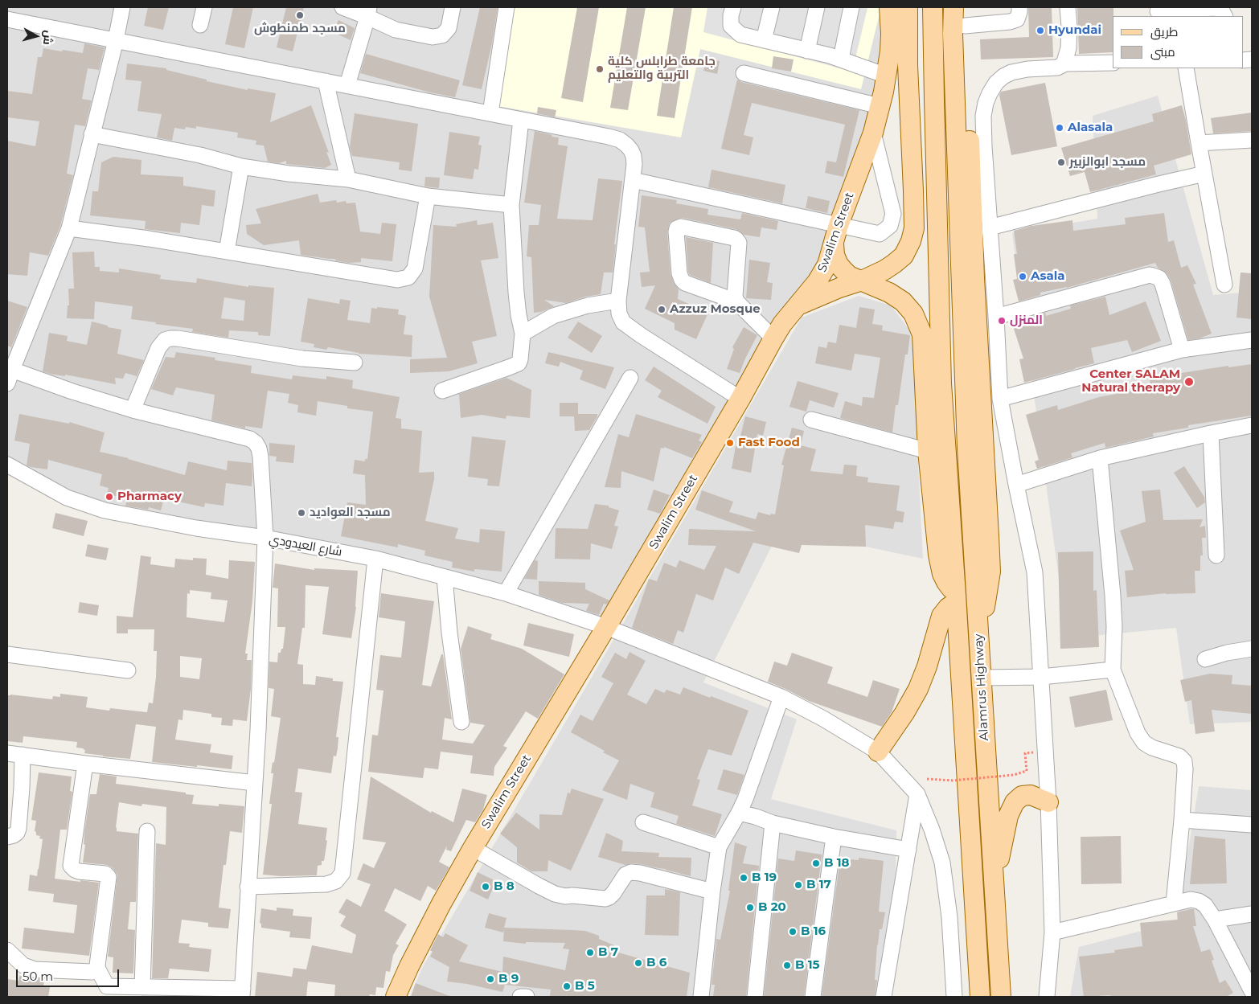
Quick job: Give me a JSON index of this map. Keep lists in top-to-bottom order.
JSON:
{
  "streets": {
    "main road": ["Swalim Street", "Alamrus Highway"],
    "street": ["شارع العيدودي"]
  },
  "crossings": [
    ["Swalim Street", "شارع العيدودي"]
  ],
  "places": [
    "مسجد طمنطوش",
    "Hyundai",
    "جامعة طرابلس كلية التربية والتعليم",
    "Alasala",
    "مسجد ابوالزبير",
    "Asala",
    "Azzuz Mosque",
    "المنزل",
    "Center SALAM Natural therapy",
    "Fast Food",
    "Pharmacy",
    "مسجد العواديد",
    "B 18",
    "B 19",
    "B 17",
    "B 8",
    "B 20",
    "B 16",
    "B 7",
    "B 6",
    "B 15",
    "B 9",
    "B 5"
  ],
  "legend": ["طريق", "مبنى"],
  "scale_bar": "50 m",
  "north": "right"
}
